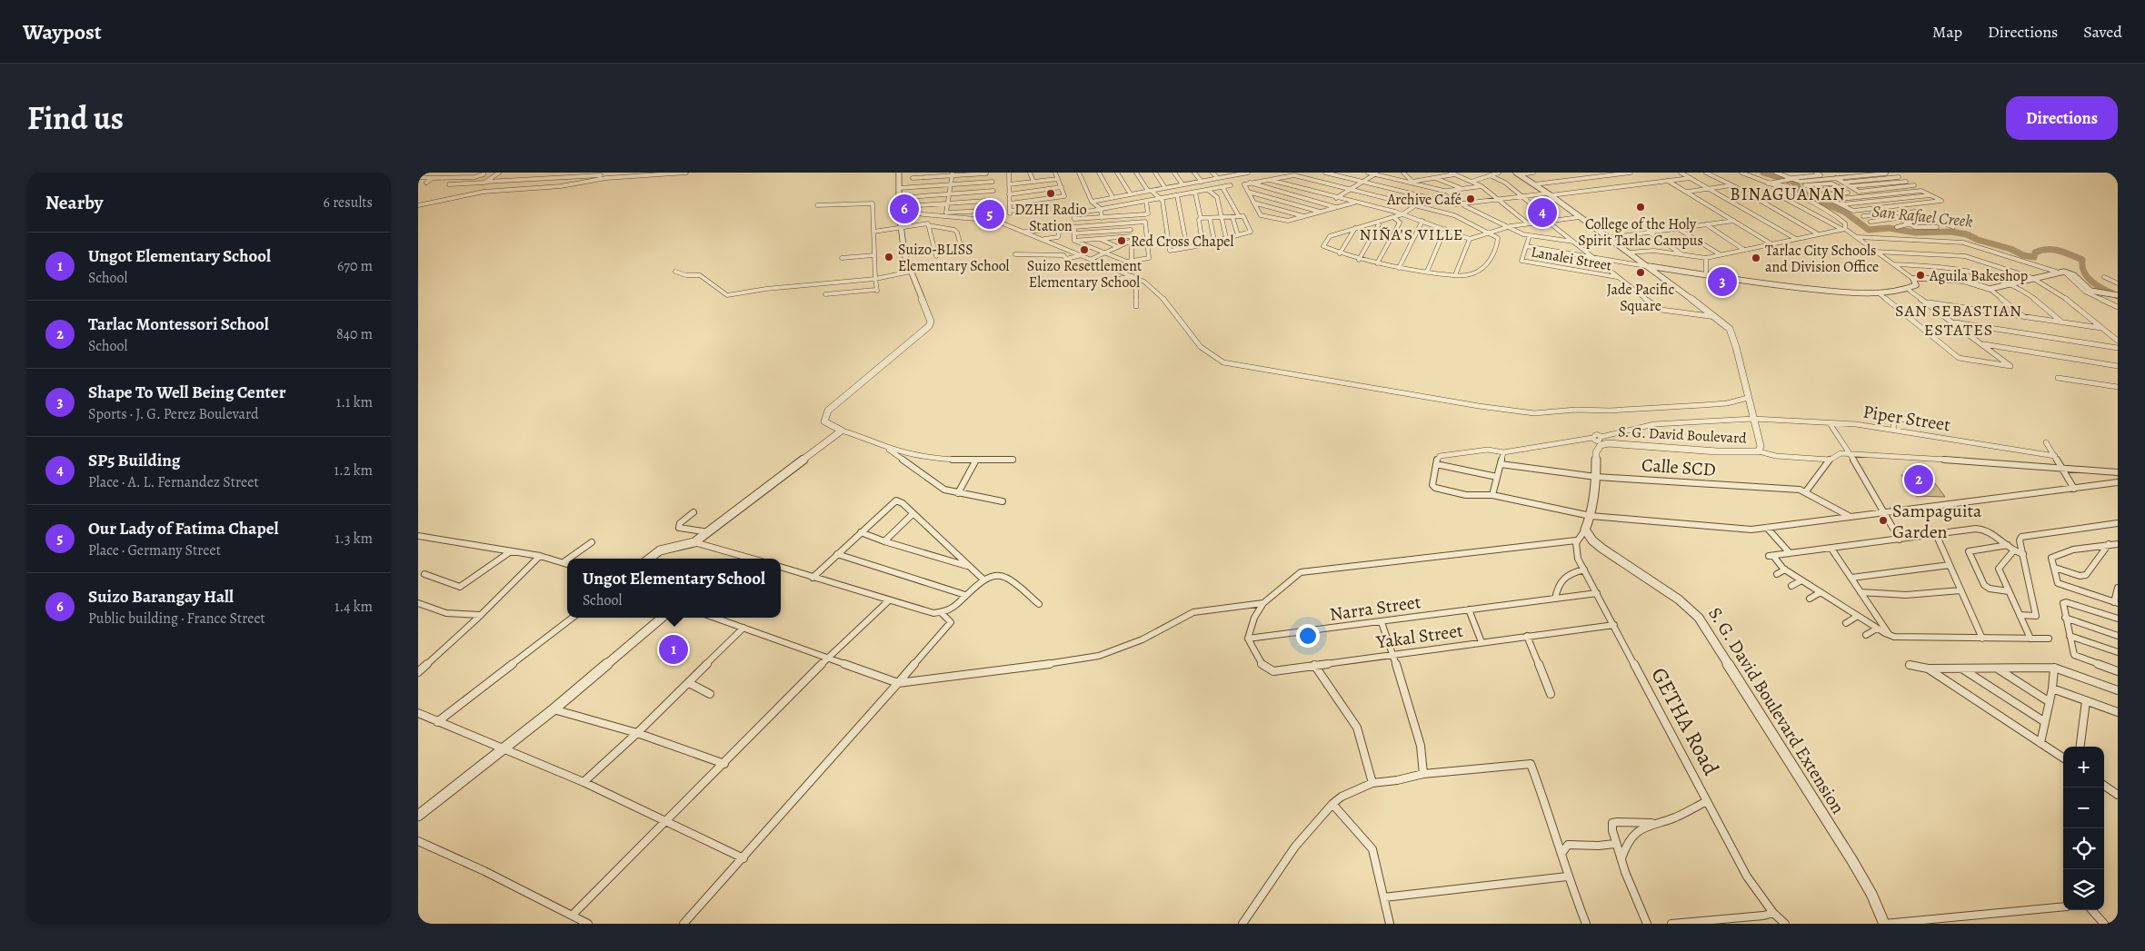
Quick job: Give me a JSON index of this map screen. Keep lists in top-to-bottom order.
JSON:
{
  "streets": {
    "street": [
      "Lanalei Street",
      "Piper Street",
      "S. G. David Boulevard",
      "Calle SCD",
      "Narra Street",
      "Yakal Street",
      "S. G. David Boulevard Extension",
      "GETHA Road"
    ]
  },
  "crossings": [
    ["Piper Street", "S. G. David Boulevard"],
    ["S. G. David Boulevard", "Calle SCD"],
    ["S. G. David Boulevard", "S. G. David Boulevard Extension"],
    ["Narra Street", "Yakal Street"],
    ["Narra Street", "GETHA Road"],
    ["Yakal Street", "GETHA Road"]
  ],
  "districts": ["BINAGUANAN", "NIÑA'S VILLE", "SAN SEBASTIAN ESTATES"],
  "water": ["San Rafael Creek"],
  "places": [
    "DZHI Radio Station",
    "Archive Café",
    "College of the Holy Spirit Tarlac Campus",
    "Red Cross Chapel",
    "Suizo Resettlement Elementary School",
    "Suizo-BLISS Elementary School",
    "Tarlac City Schools and Division Office",
    "Jade Pacific Square",
    "Aguila Bakeshop",
    "Sampaguita Garden"
  ],
  "page": {
    "header": "Waypost",
    "nav": ["Map", "Directions", "Saved"],
    "title": "Find us",
    "buttons": "Directions",
    "heading": ["Nearby", "6 results"],
    "pins": [
      "6",
      "4",
      "5",
      "3",
      "2",
      "1"
    ],
    "list": [
      {
        "mark": "1",
        "name": "Ungot Elementary School",
        "note": "School",
        "value": "670 m"
      },
      {
        "mark": "2",
        "name": "Tarlac Montessori School",
        "note": "School",
        "value": "840 m"
      },
      {
        "mark": "3",
        "name": "Shape To Well Being Center",
        "note": "Sports · J. G. Perez Boulevard",
        "value": "1.1 km"
      },
      {
        "mark": "4",
        "name": "SP5 Building",
        "note": "Place · A. L. Fernandez Street",
        "value": "1.2 km"
      },
      {
        "mark": "5",
        "name": "Our Lady of Fatima Chapel",
        "note": "Place · Germany Street",
        "value": "1.3 km"
      },
      {
        "mark": "6",
        "name": "Suizo Barangay Hall",
        "note": "Public building · France Street",
        "value": "1.4 km"
      }
    ],
    "popup": ["Ungot Elementary School", "School"],
    "map_buttons": ["+", "−"]
  }
}
